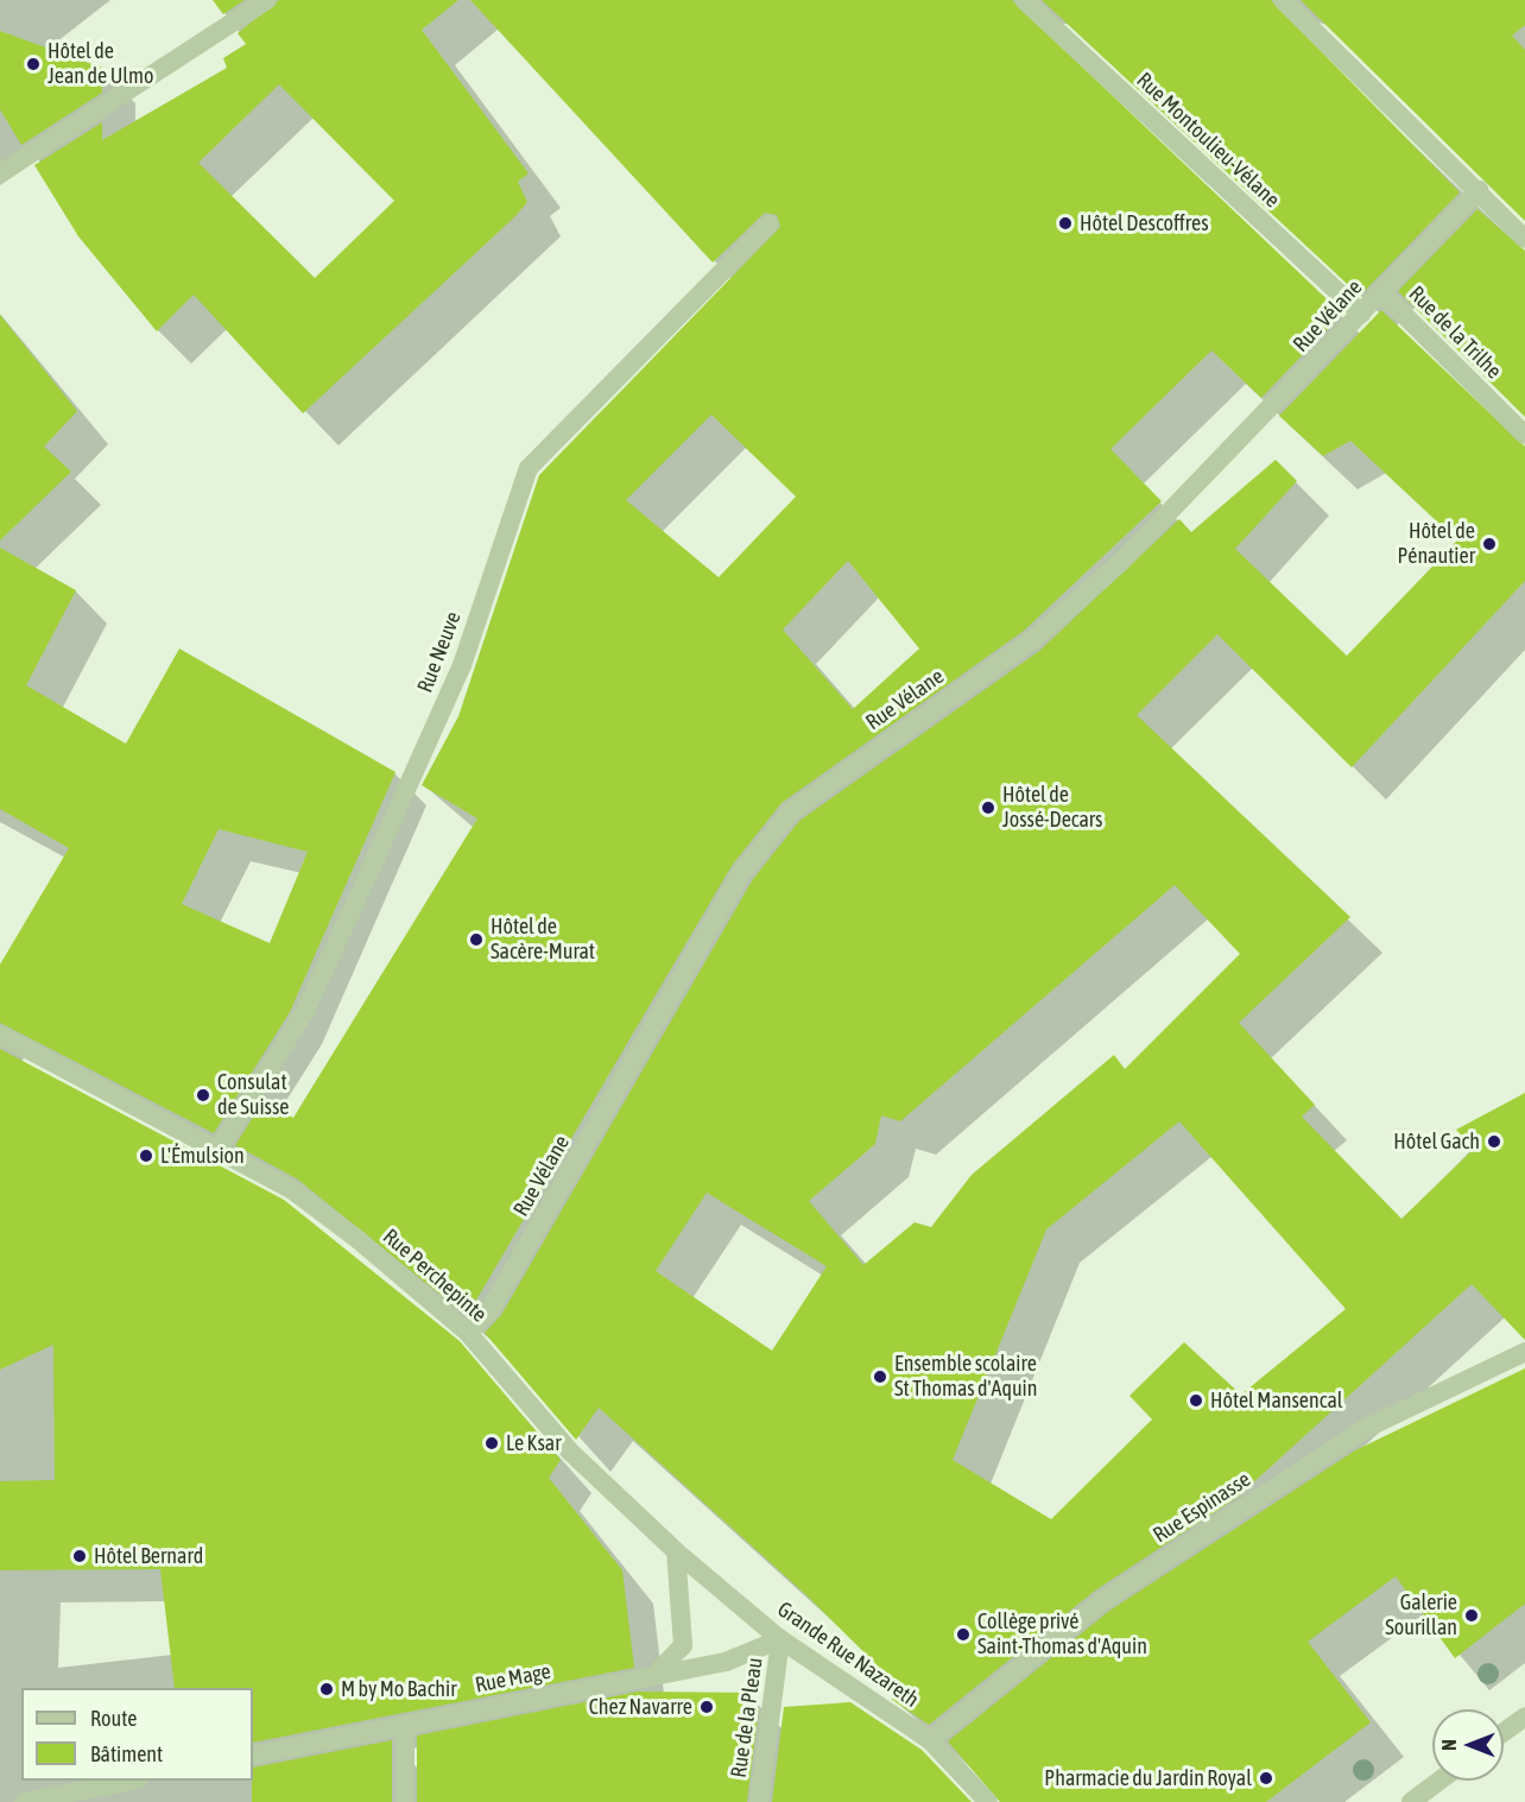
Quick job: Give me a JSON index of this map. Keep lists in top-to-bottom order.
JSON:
{
  "streets": {
    "street": [
      "Rue Montoulieu-Vélane",
      "Rue Vélane",
      "Rue de la Trilhe",
      "Rue Neuve",
      "Rue Perchepinte",
      "Rue Espinasse",
      "Grande Rue Nazareth",
      "Rue Mage",
      "Rue de la Pleau"
    ]
  },
  "crossings": [
    ["Rue Montoulieu-Vélane", "Rue Vélane"],
    ["Rue Vélane", "Rue de la Trilhe"],
    ["Rue Vélane", "Rue Perchepinte"],
    ["Rue Neuve", "Rue Perchepinte"],
    ["Rue Perchepinte", "Grande Rue Nazareth"],
    ["Rue Espinasse", "Grande Rue Nazareth"],
    ["Grande Rue Nazareth", "Rue Mage"],
    ["Grande Rue Nazareth", "Rue de la Pleau"],
    ["Rue Mage", "Rue de la Pleau"]
  ],
  "places": [
    "Hôtel de Jean de Ulmo",
    "Hôtel Descoffres",
    "Hôtel de Pénautier",
    "Hôtel de Jossé-Decars",
    "Hôtel de Sacère-Murat",
    "Consulat de Suisse",
    "Hôtel Gach",
    "L'Émulsion",
    "Ensemble scolaire St Thomas d'Aquin",
    "Hôtel Mansencal",
    "Le Ksar",
    "Hôtel Bernard",
    "Galerie Sourillan",
    "Collège privé Saint-Thomas d'Aquin",
    "M by Mo Bachir",
    "Chez Navarre",
    "Pharmacie du Jardin Royal"
  ],
  "legend": ["Route", "Bâtiment"],
  "north": "left"
}
